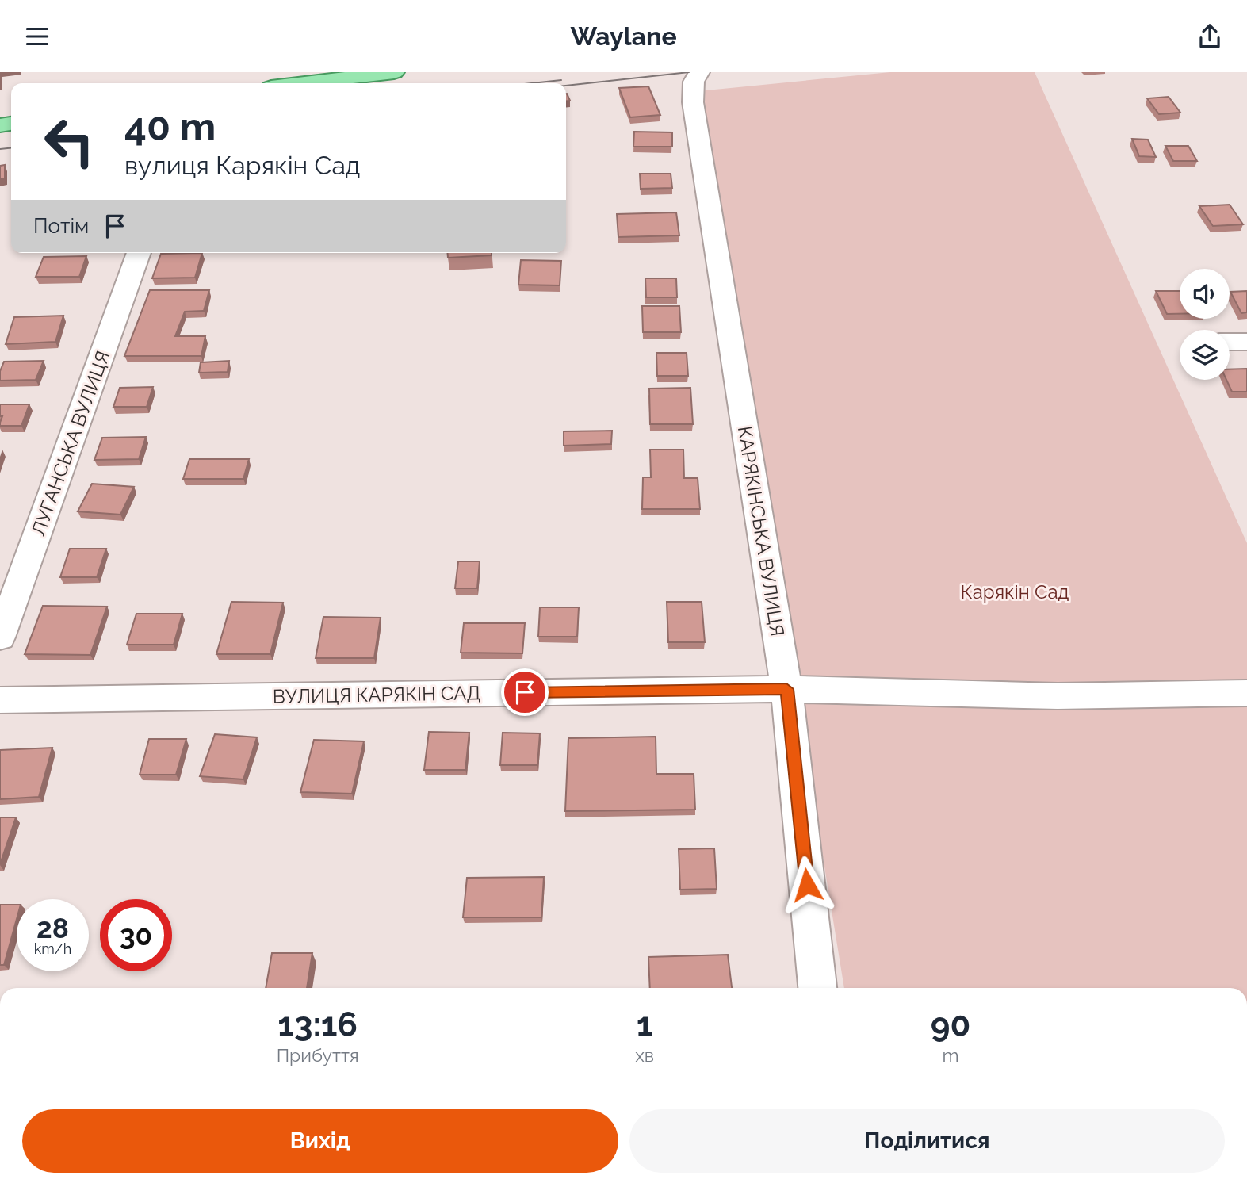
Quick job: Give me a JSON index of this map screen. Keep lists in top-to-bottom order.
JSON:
{
  "streets": {
    "street": ["ЛУГАНСЬКА ВУЛИЦЯ", "КАРЯКІНСЬКА ВУЛИЦЯ", "ВУЛИЦЯ КАРЯКІН САД"]
  },
  "crossings": [
    ["КАРЯКІНСЬКА ВУЛИЦЯ", "ВУЛИЦЯ КАРЯКІН САД"]
  ],
  "parks": ["Карякін Сад"],
  "page": {
    "header": "Waylane",
    "turn": ["40 m", "вулиця Карякін Сад"],
    "then": "Потім",
    "speed": "28 km/h",
    "limit": "30",
    "eta": [
      "13:16",
      "Прибуття",
      "1",
      "хв",
      "90",
      "m"
    ],
    "buttons": ["Вихід", "Поділитися"]
  }
}
